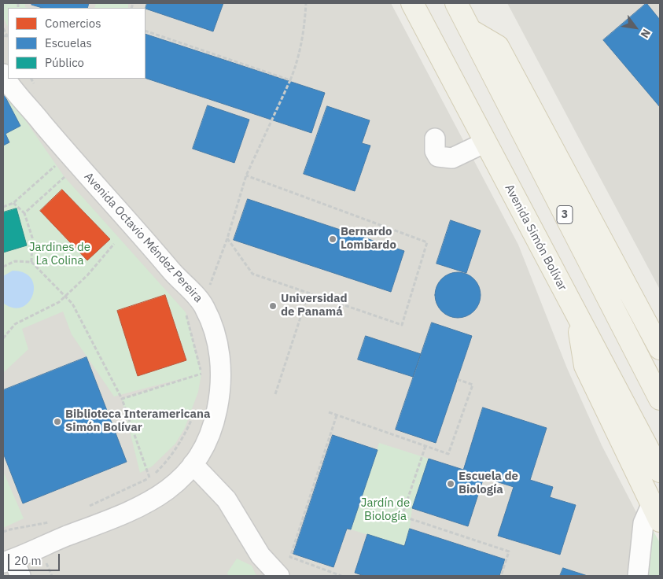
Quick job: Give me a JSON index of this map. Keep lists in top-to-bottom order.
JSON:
{
  "streets": {
    "main road": ["3", "Avenida Simón Bolívar"],
    "street": ["Avenida Octavio Méndez Pereira"]
  },
  "parks": ["Jardines de La Colina", "Jardín de Biología"],
  "places": [
    "Bernardo Lombardo",
    "Universidad de Panamá",
    "Biblioteca Interamericana Simón Bolívar",
    "Escuela de Biología"
  ],
  "legend": ["Comercios", "Escuelas", "Público"],
  "scale_bar": "20 m",
  "north": "bottom right"
}
